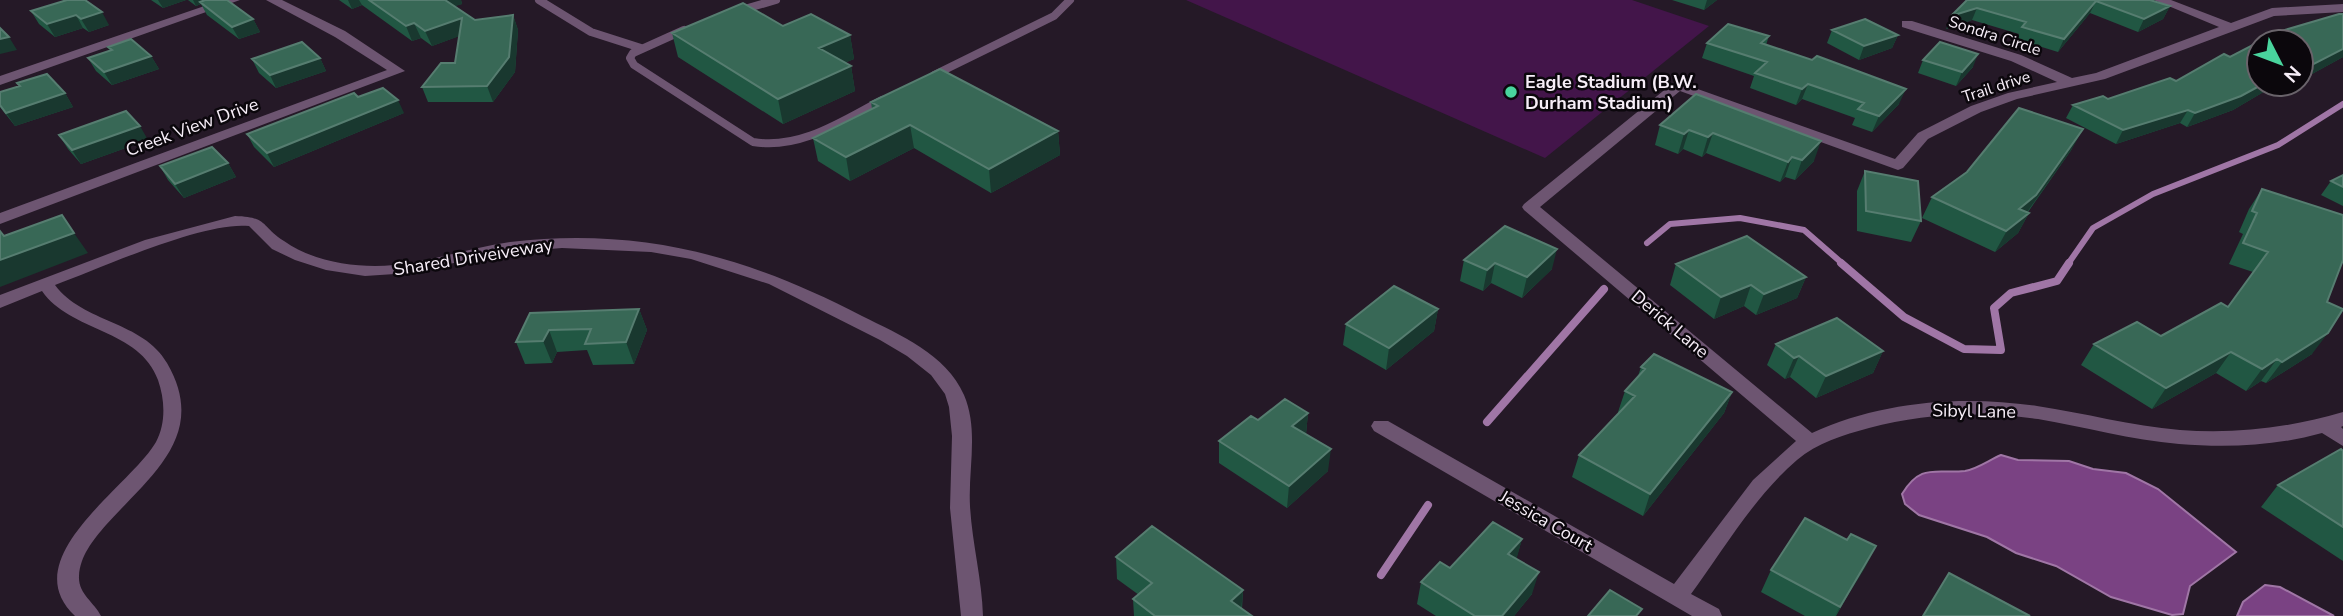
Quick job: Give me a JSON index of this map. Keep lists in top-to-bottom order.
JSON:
{
  "streets": {
    "street": [
      "Sondra Circle",
      "Trail drive",
      "Creek View Drive",
      "Shared Driveiveway",
      "Derick Lane",
      "Sibyl Lane",
      "Jessica Court"
    ]
  },
  "crossings": [
    ["Sondra Circle", "Trail drive"],
    ["Trail drive", "Derick Lane"],
    ["Derick Lane", "Sibyl Lane"],
    ["Sibyl Lane", "Jessica Court"]
  ],
  "places": ["Eagle Stadium (B.W. Durham Stadium)"],
  "north": "bottom right"
}
